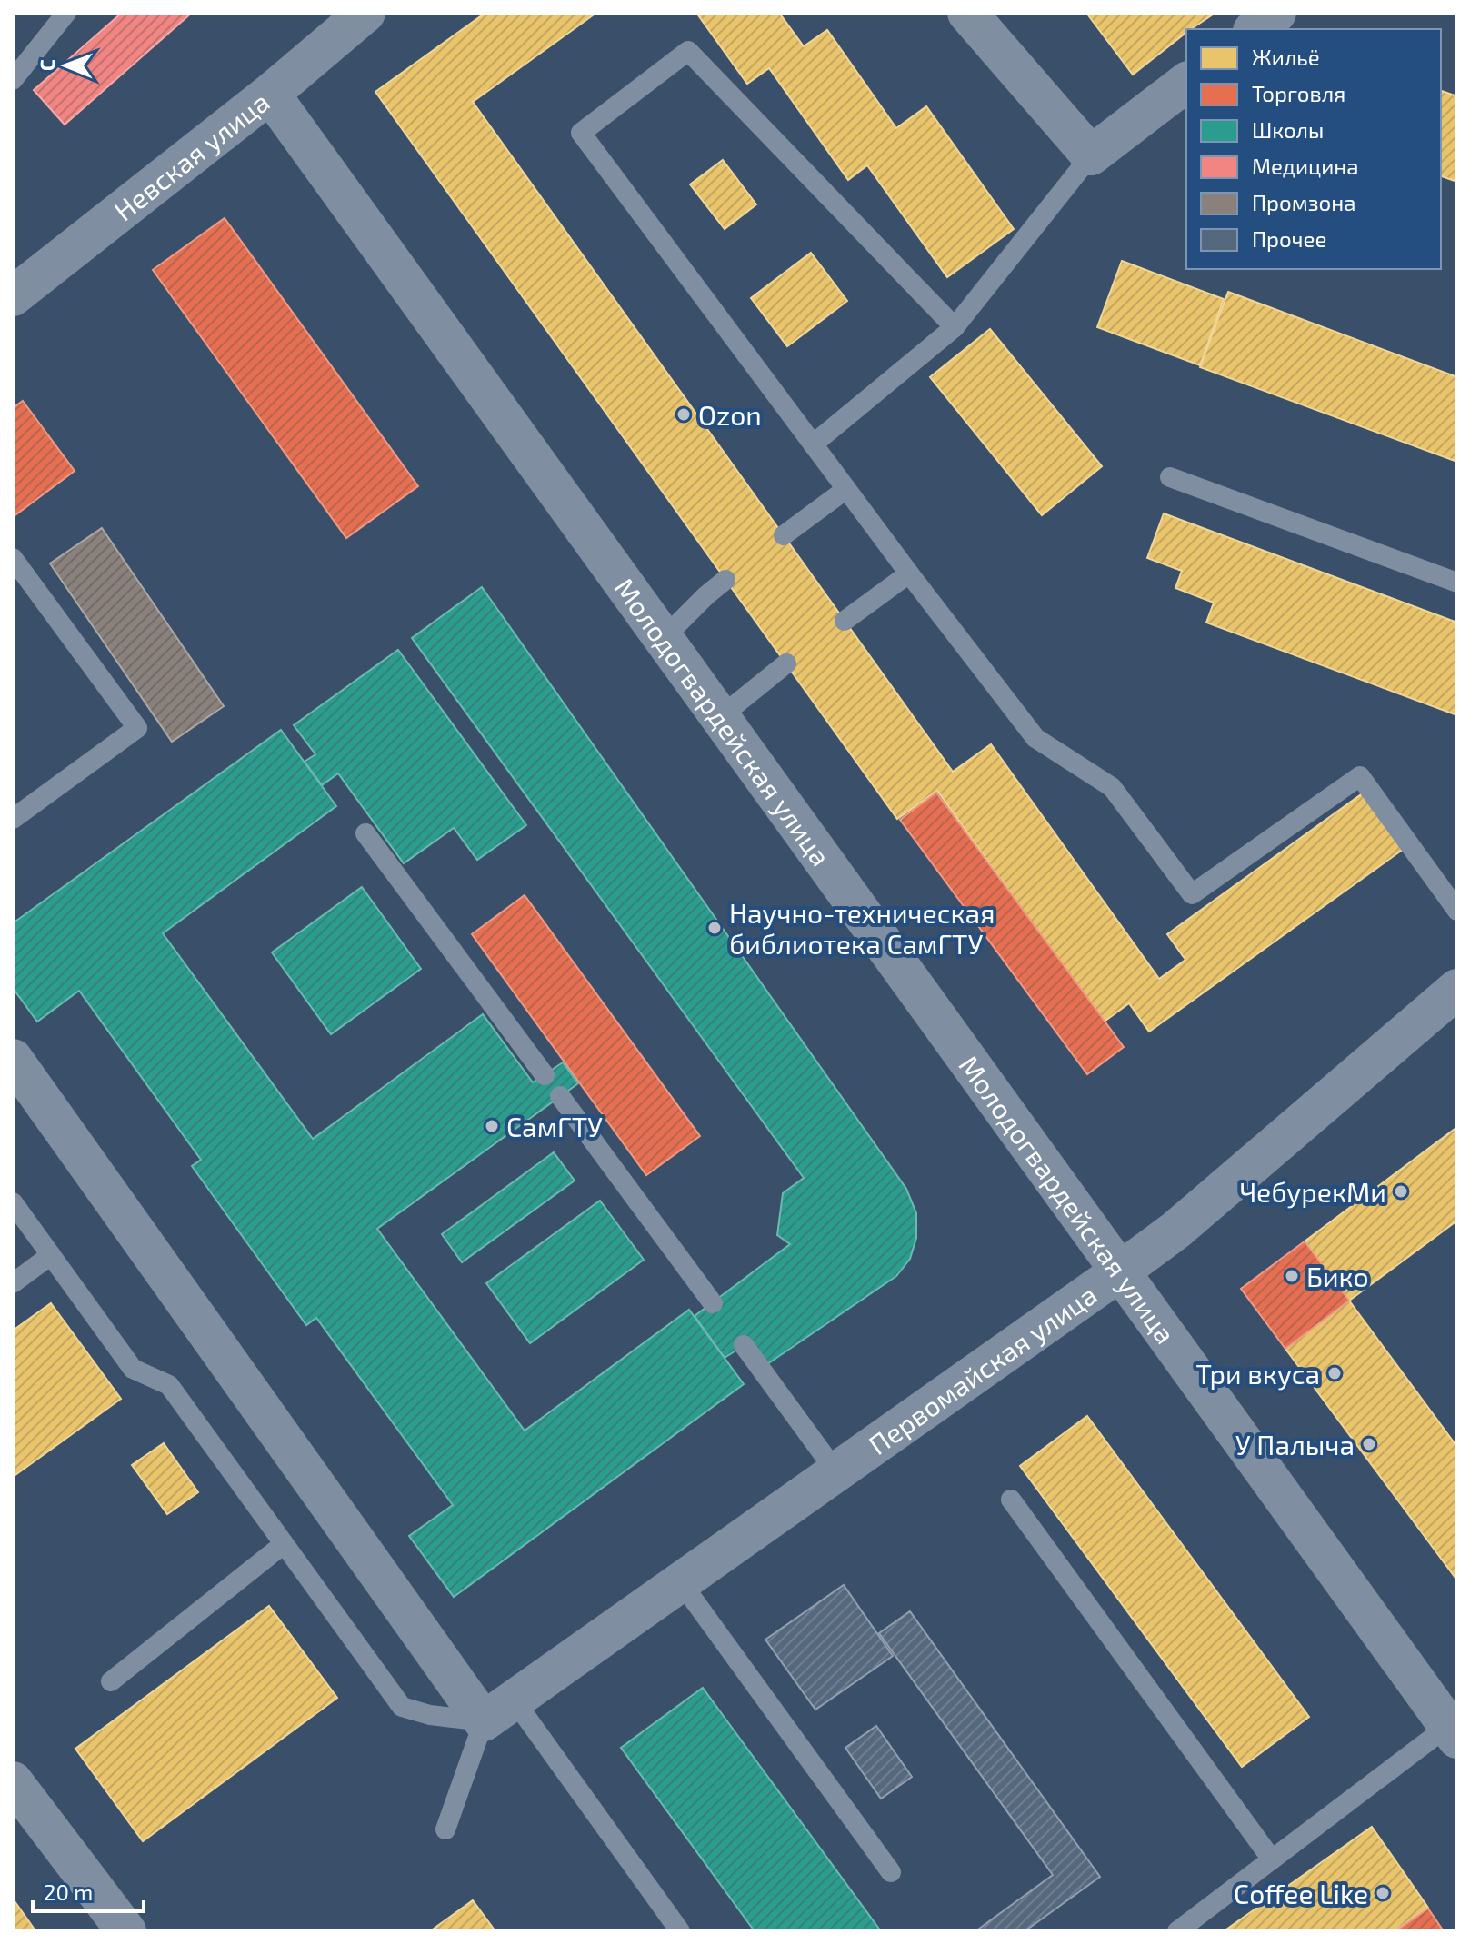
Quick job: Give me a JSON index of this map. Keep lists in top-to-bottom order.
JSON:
{
  "streets": {
    "street": ["Невская улица", "Молодогвардейская улица", "Первомайская улица"]
  },
  "crossings": [
    ["Невская улица", "Молодогвардейская улица"],
    ["Молодогвардейская улица", "Первомайская улица"]
  ],
  "places": [
    "Ozon",
    "Научно-техническая библиотека СамГТУ",
    "СамГТУ",
    "ЧебурекМи",
    "Бико",
    "Три вкуса",
    "У Палыча",
    "Coffee Like"
  ],
  "legend": [
    "Жильё",
    "Торговля",
    "Школы",
    "Медицина",
    "Промзона",
    "Прочее"
  ],
  "scale_bar": "20 m",
  "north": "left"
}
